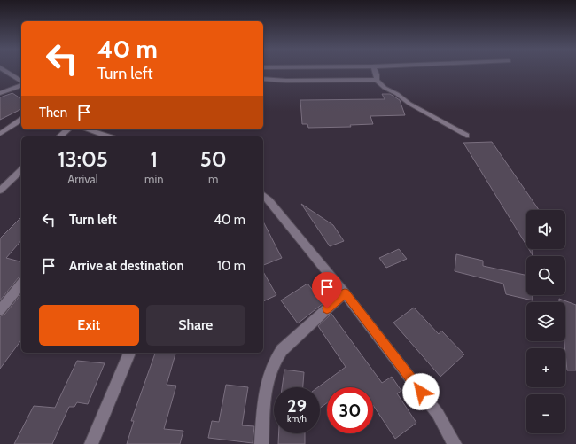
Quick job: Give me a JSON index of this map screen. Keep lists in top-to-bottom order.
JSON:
{
  "page": {
    "turn": ["40 m", "Turn left"],
    "then": "Then",
    "eta": [
      "13:05",
      "Arrival",
      "1",
      "min",
      "50",
      "m"
    ],
    "list": [
      {
        "name": "Turn left",
        "value": "40 m"
      },
      {
        "name": "Arrive at destination",
        "value": "10 m"
      }
    ],
    "map_buttons": ["+", "−"],
    "buttons": ["Exit", "Share"],
    "speed": "29 km/h",
    "limit": "30"
  }
}
